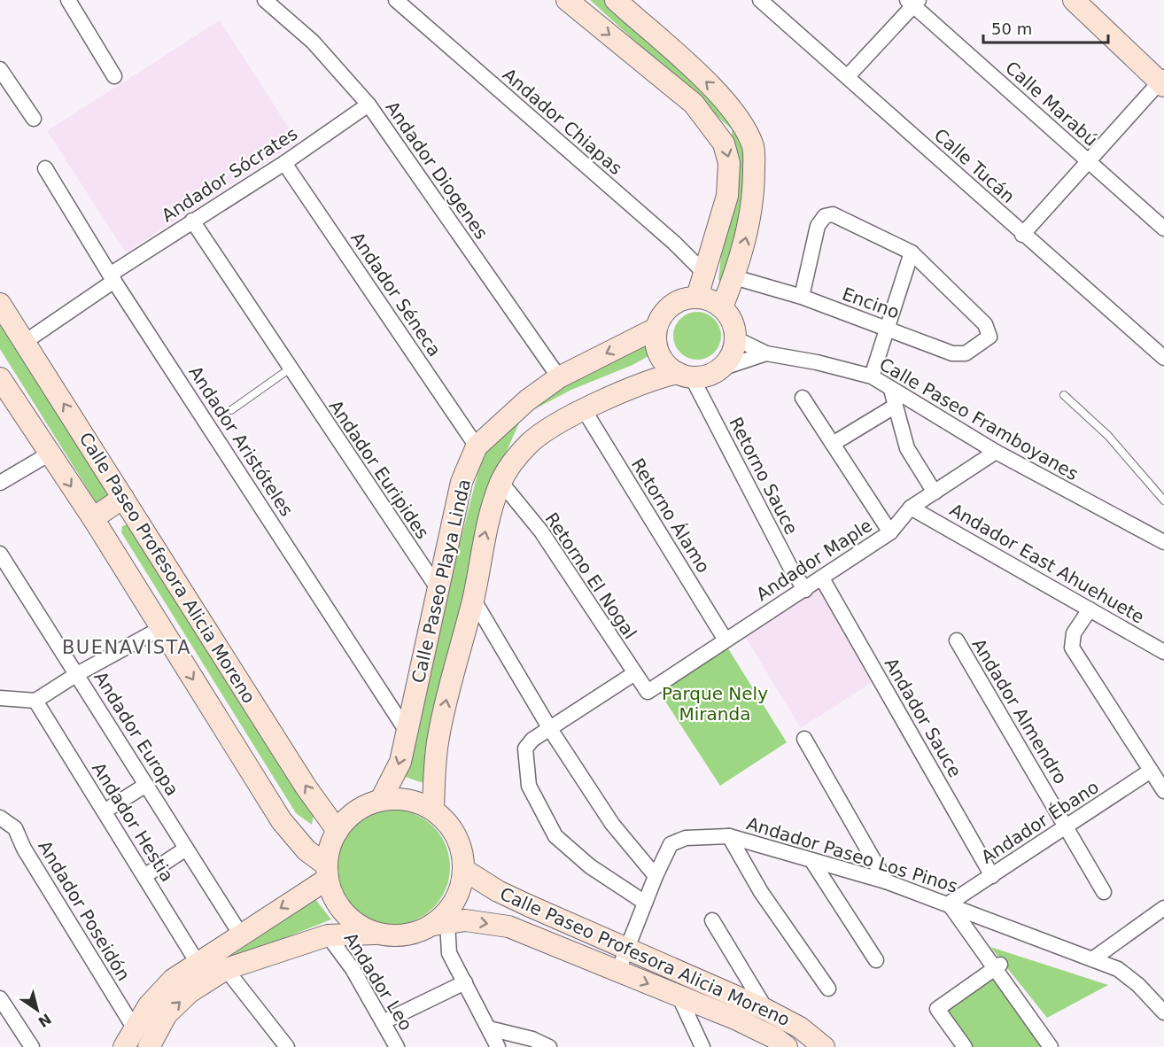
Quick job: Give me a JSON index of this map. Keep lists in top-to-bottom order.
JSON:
{
  "streets": {
    "street": [
      "Calle Marabú",
      "Andador Chiapas",
      "Calle Tucán",
      "Andador Diogenes",
      "Andador Sócrates",
      "Andador Séneca",
      "Encino",
      "Calle Paseo Framboyanes",
      "Andador Aristóteles",
      "Andador Euripides",
      "Retorno Sauce",
      "Retorno Álamo",
      "Andador Maple",
      "Andador East Ahuehuete",
      "Calle Paseo Profesora Alicia Moreno",
      "Retorno El Nogal",
      "Calle Paseo Playa Linda",
      "Andador Almendro",
      "Andador Sauce",
      "Andador Europa",
      "Andador Hestia",
      "Andador Ébano",
      "Andador Paseo Los Pinos",
      "Andador Poseidón",
      "Andador Leo"
    ]
  },
  "crossings": [
    ["Andador Diogenes", "Andador Sócrates"],
    ["Andador Diogenes", "Calle Paseo Playa Linda"],
    ["Andador Sócrates", "Andador Séneca"],
    ["Andador Sócrates", "Andador Aristóteles"],
    ["Andador Sócrates", "Andador Euripides"],
    ["Andador Sócrates", "Calle Paseo Profesora Alicia Moreno"],
    ["Andador Séneca", "Calle Paseo Playa Linda"],
    ["Calle Paseo Framboyanes", "Retorno Sauce"],
    ["Calle Paseo Framboyanes", "Andador Maple"],
    ["Calle Paseo Framboyanes", "Andador East Ahuehuete"],
    ["Calle Paseo Framboyanes", "Calle Paseo Playa Linda"],
    ["Andador Aristóteles", "Calle Paseo Playa Linda"],
    ["Andador Euripides", "Calle Paseo Playa Linda"],
    ["Retorno Sauce", "Andador Maple"],
    ["Retorno Sauce", "Calle Paseo Playa Linda"],
    ["Retorno Álamo", "Andador Maple"],
    ["Retorno Álamo", "Calle Paseo Playa Linda"],
    ["Andador Maple", "Andador East Ahuehuete"],
    ["Andador Maple", "Retorno El Nogal"],
    ["Andador Maple", "Andador Sauce"],
    ["Calle Paseo Profesora Alicia Moreno", "Calle Paseo Playa Linda"],
    ["Calle Paseo Profesora Alicia Moreno", "Andador Paseo Los Pinos"],
    ["Retorno El Nogal", "Calle Paseo Playa Linda"],
    ["Andador Almendro", "Andador Ébano"],
    ["Andador Sauce", "Andador Ébano"],
    ["Andador Ébano", "Andador Paseo Los Pinos"]
  ],
  "districts": ["BUENAVISTA"],
  "parks": ["Parque Nely Miranda"],
  "scale_bar": "50 m",
  "north": "bottom right"
}
